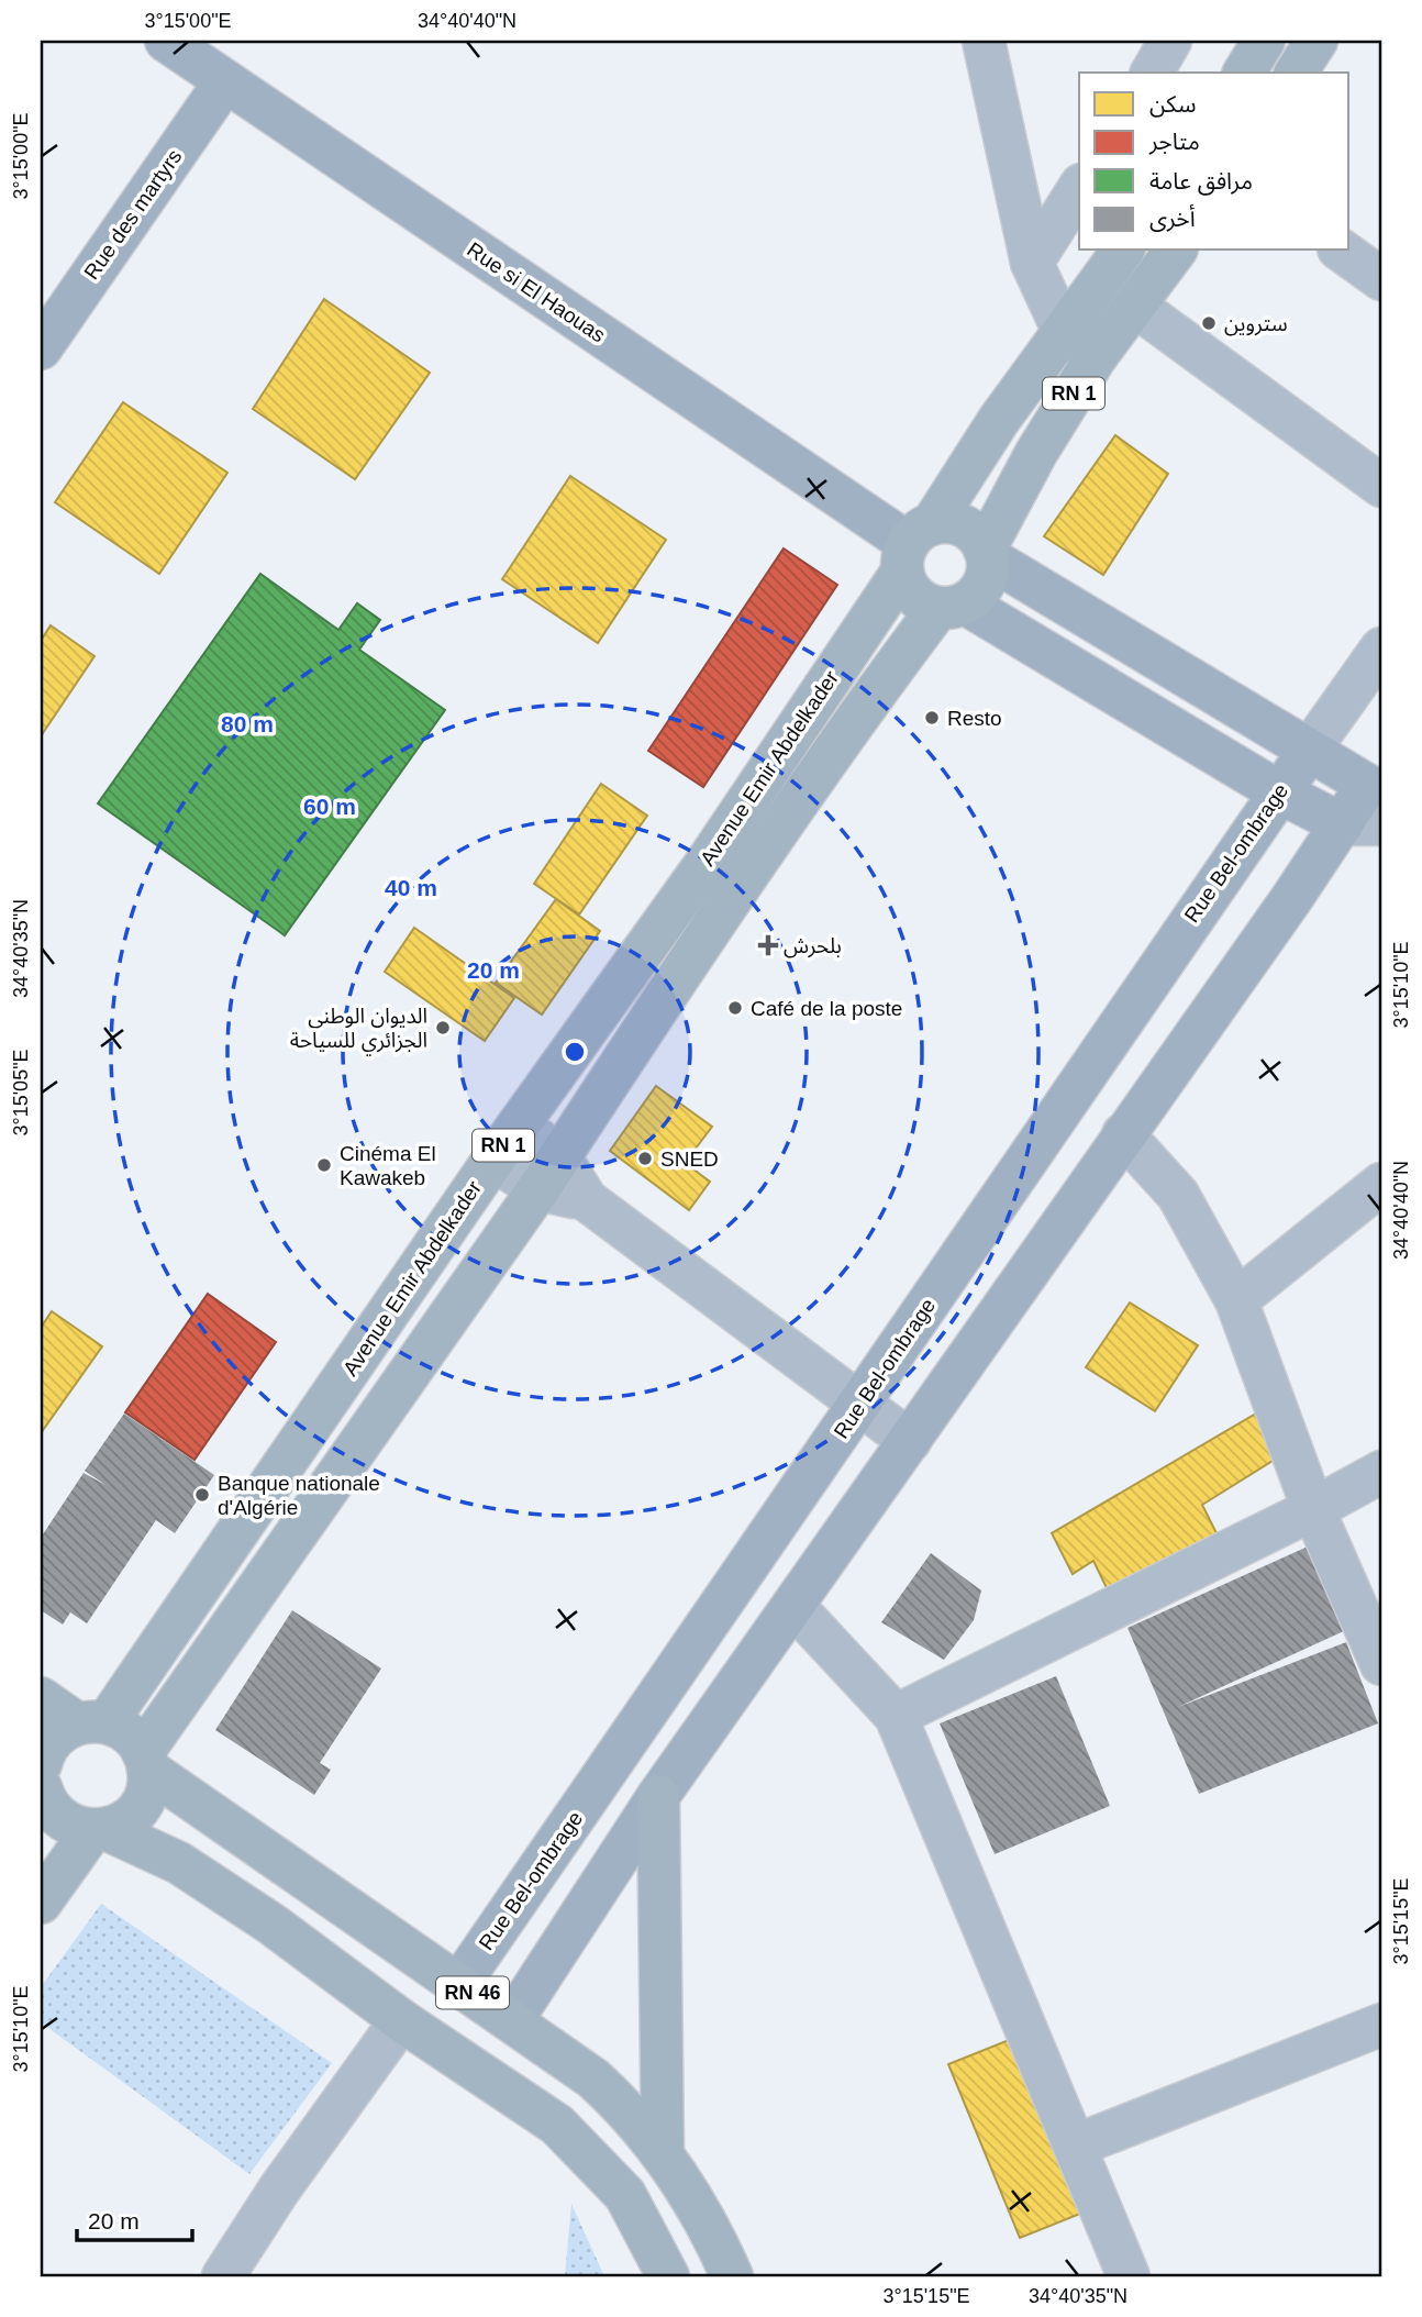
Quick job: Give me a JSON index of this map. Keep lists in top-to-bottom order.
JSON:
{
  "streets": {
    "main road": ["RN 1", "Avenue Emir Abdelkader", "RN 46"],
    "street": ["Rue des martyrs", "Rue si El Haouas", "Rue Bel-ombrage"]
  },
  "crossings": [
    ["Rue des martyrs", "Rue si El Haouas"],
    ["Rue si El Haouas", "RN 1"],
    ["Rue si El Haouas", "Avenue Emir Abdelkader"],
    ["RN 1", "Avenue Emir Abdelkader"],
    ["Avenue Emir Abdelkader", "RN 46"],
    ["Rue Bel-ombrage", "RN 46"]
  ],
  "places": {
    "other": [
      "ستروين",
      "Resto",
      "Café de la poste",
      "الديوان الوطني الجزائري للسياحة",
      "SNED",
      "Cinéma El Kawakeb",
      "Banque nationale d'Algérie"
    ],
    "health": ["بلحرش"]
  },
  "legend": [
    "سكن",
    "متاجر",
    "مرافق عامة",
    "أخرى"
  ],
  "scale_bar": "20 m",
  "coordinates": [
    "3°15'00\"E",
    "34°40'40\"N",
    "34°40'35\"N",
    "3°15'10\"E",
    "3°15'05\"E",
    "3°15'15\"E"
  ],
  "rings": [
    "80 m",
    "60 m",
    "40 m",
    "20 m"
  ]
}
